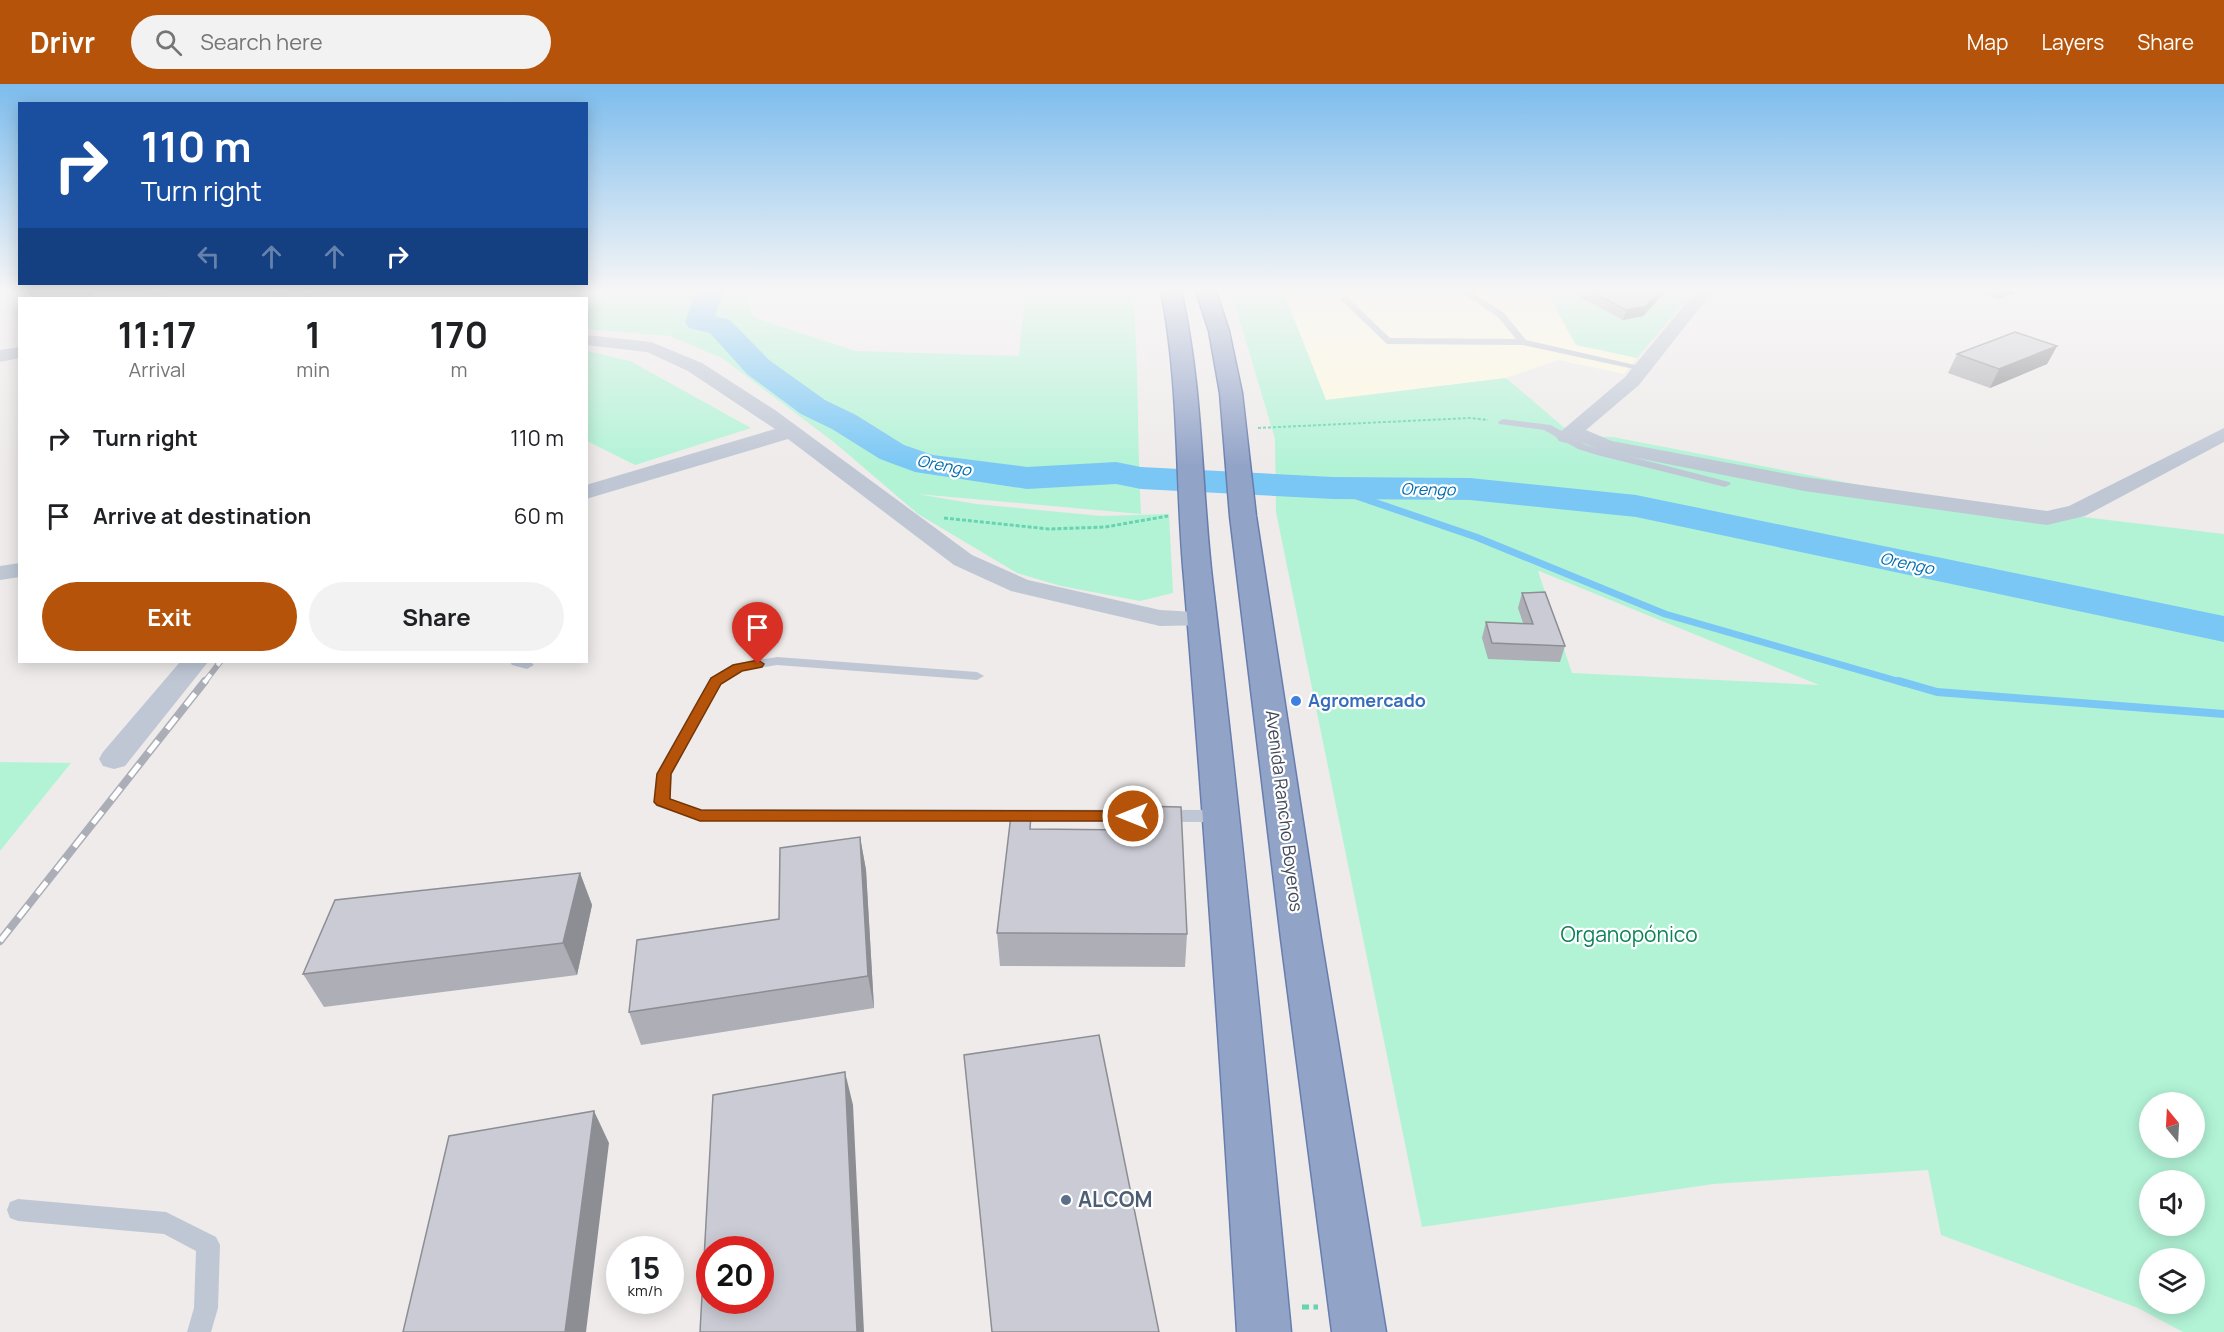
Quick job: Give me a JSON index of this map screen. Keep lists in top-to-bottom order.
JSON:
{
  "streets": {
    "highway": ["Avenida Rancho Boyeros"]
  },
  "water": ["Orengo"],
  "parks": ["Organopónico"],
  "places": ["Agromercado", "ALCOM"],
  "north": "top",
  "page": {
    "header": "Drivr",
    "search": "Search here",
    "nav": ["Map", "Layers", "Share"],
    "turn": ["110 m", "Turn right"],
    "eta": [
      "11:17",
      "Arrival",
      "1",
      "min",
      "170",
      "m"
    ],
    "list": [
      {
        "name": "Turn right",
        "value": "110 m"
      },
      {
        "name": "Arrive at destination",
        "value": "60 m"
      }
    ],
    "buttons": ["Exit", "Share"],
    "speed": "15 km/h",
    "limit": "20"
  }
}
